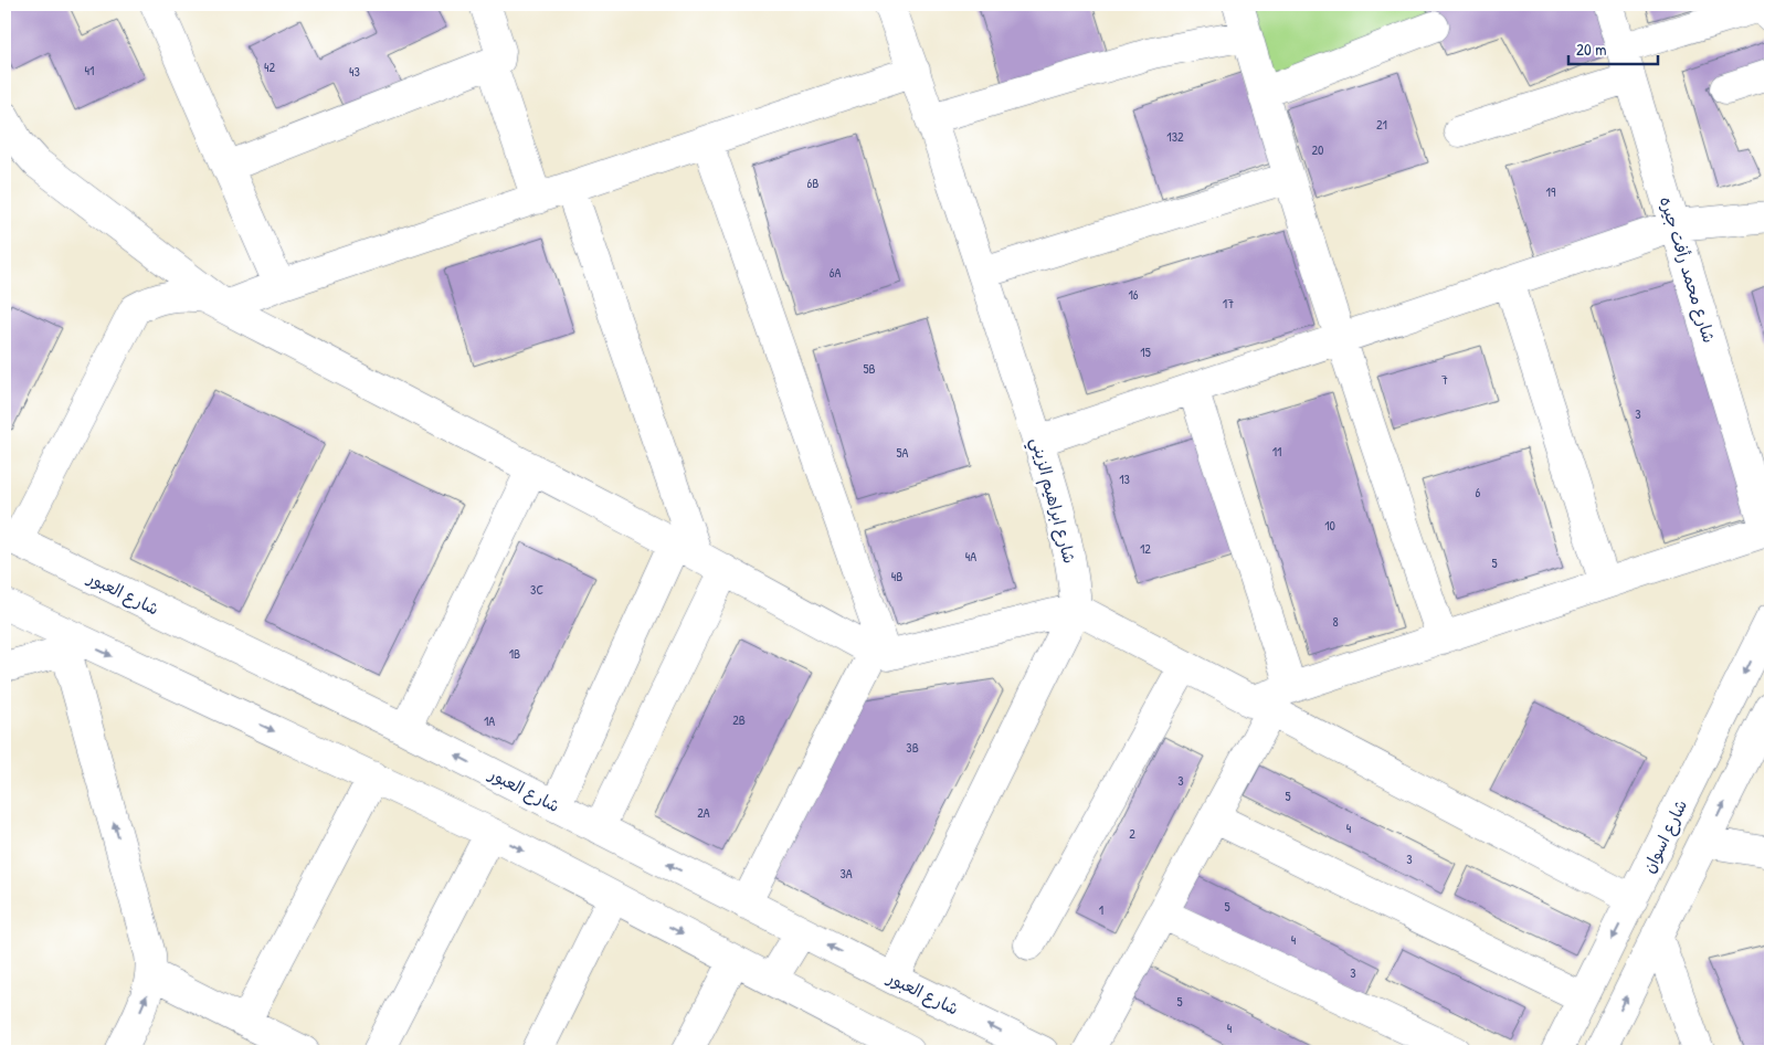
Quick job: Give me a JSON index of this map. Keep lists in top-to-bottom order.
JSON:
{
  "streets": {
    "street": [
      "شارع محمد رأفت جيره",
      "شارع ابراهيم الزيني",
      "شارع العبور",
      "شارع اسوان"
    ]
  },
  "house_numbers": [
    "42",
    "41",
    "43",
    "21",
    "132",
    "20",
    "6B",
    "19",
    "6A",
    "16",
    "17",
    "15",
    "5B",
    "7",
    "3",
    "11",
    "5A",
    "13",
    "6",
    "10",
    "12",
    "4A",
    "5",
    "4B",
    "3C",
    "8",
    "1B",
    "2B",
    "1A",
    "3B",
    "3",
    "5",
    "2A",
    "4",
    "2",
    "3",
    "3A",
    "5",
    "1",
    "4",
    "3",
    "5",
    "4"
  ],
  "scale_bar": "20 m"
}
